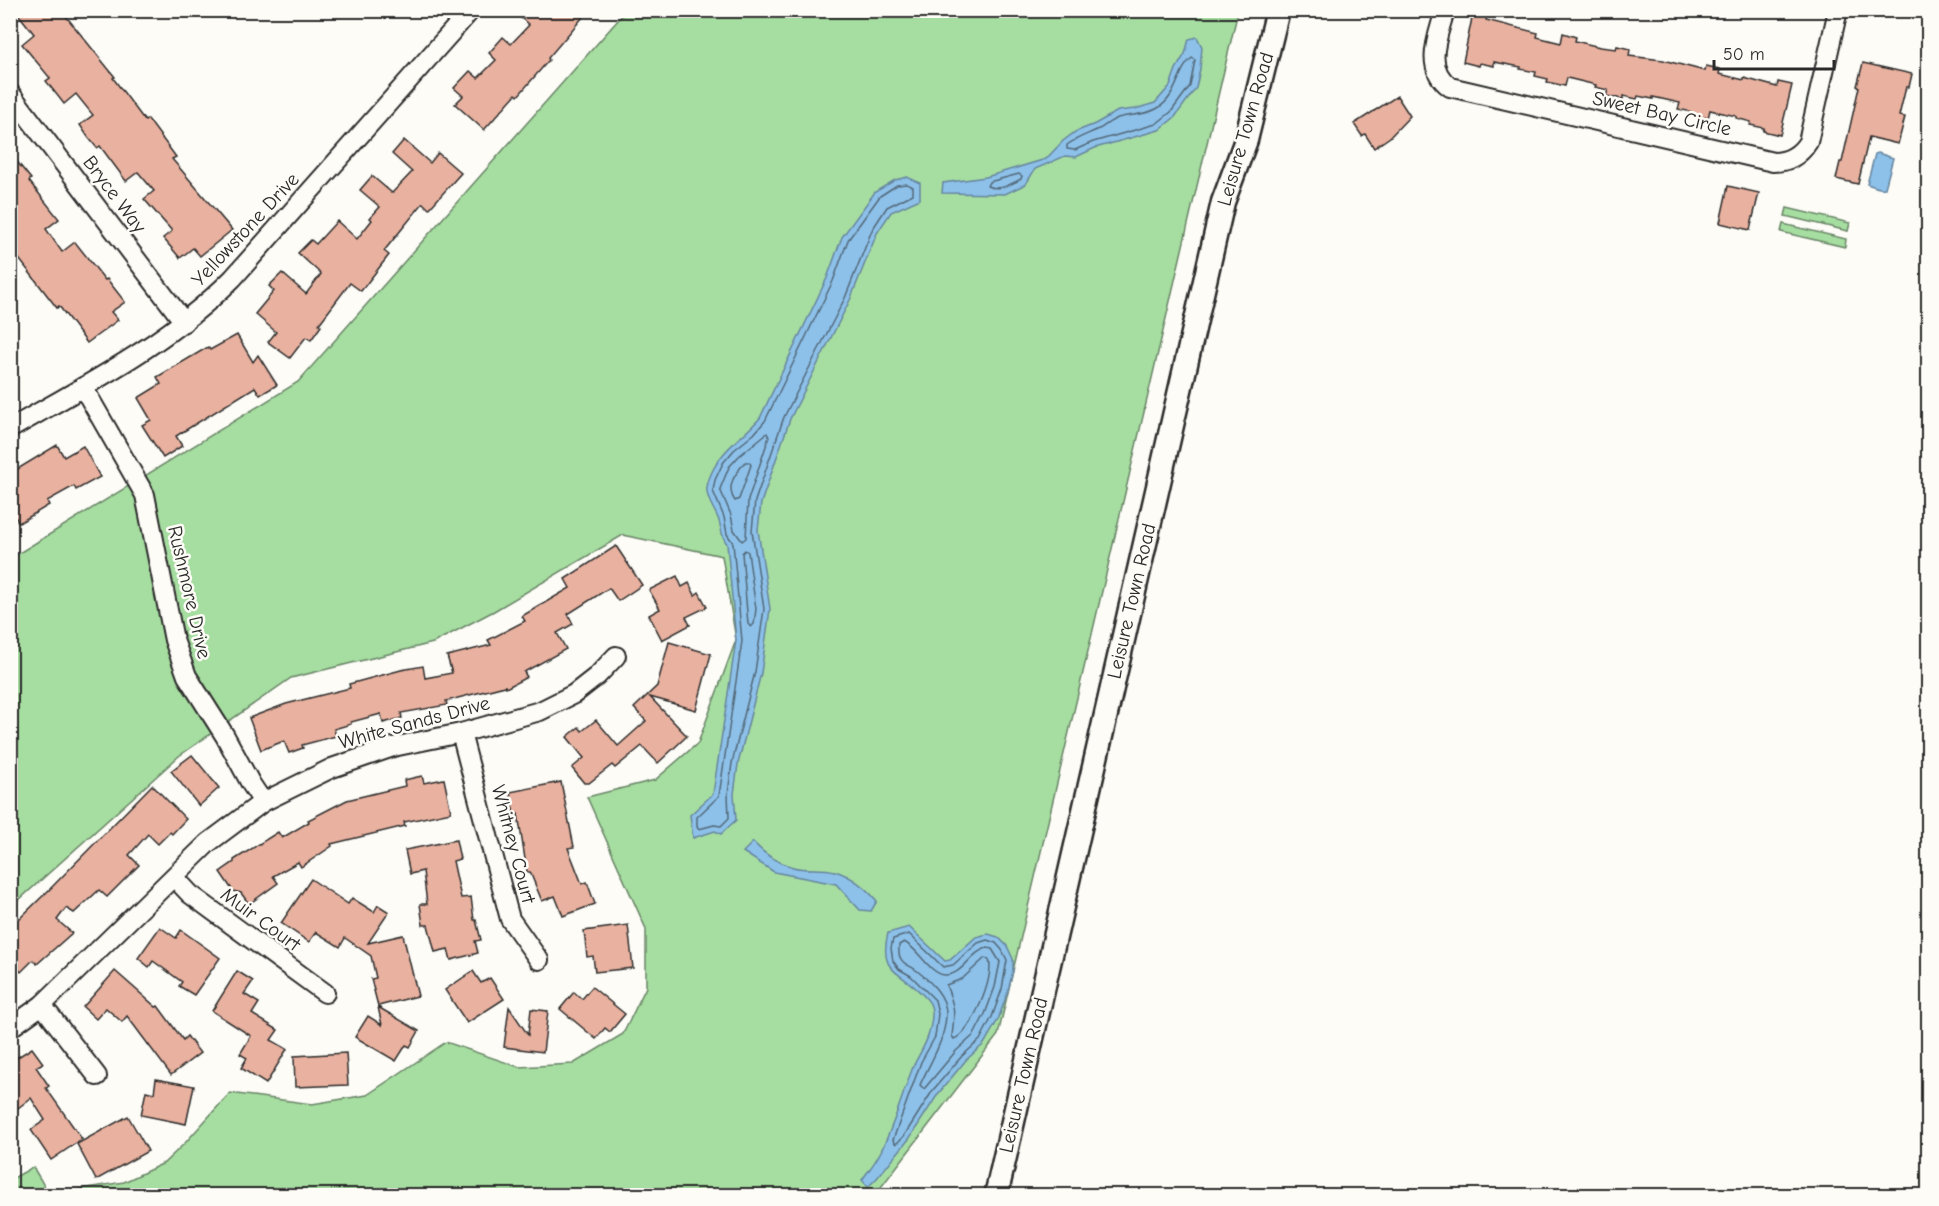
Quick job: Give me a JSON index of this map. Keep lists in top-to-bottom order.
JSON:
{
  "streets": {
    "main road": ["Leisure Town Road"],
    "street": [
      "Sweet Bay Circle",
      "Bryce Way",
      "Yellowstone Drive",
      "Rushmore Drive",
      "White Sands Drive",
      "Whitney Court",
      "Muir Court"
    ]
  },
  "crossings": [
    ["Bryce Way", "Yellowstone Drive"],
    ["Yellowstone Drive", "Rushmore Drive"],
    ["Rushmore Drive", "White Sands Drive"],
    ["White Sands Drive", "Whitney Court"],
    ["White Sands Drive", "Muir Court"]
  ],
  "scale_bar": "50 m"
}
